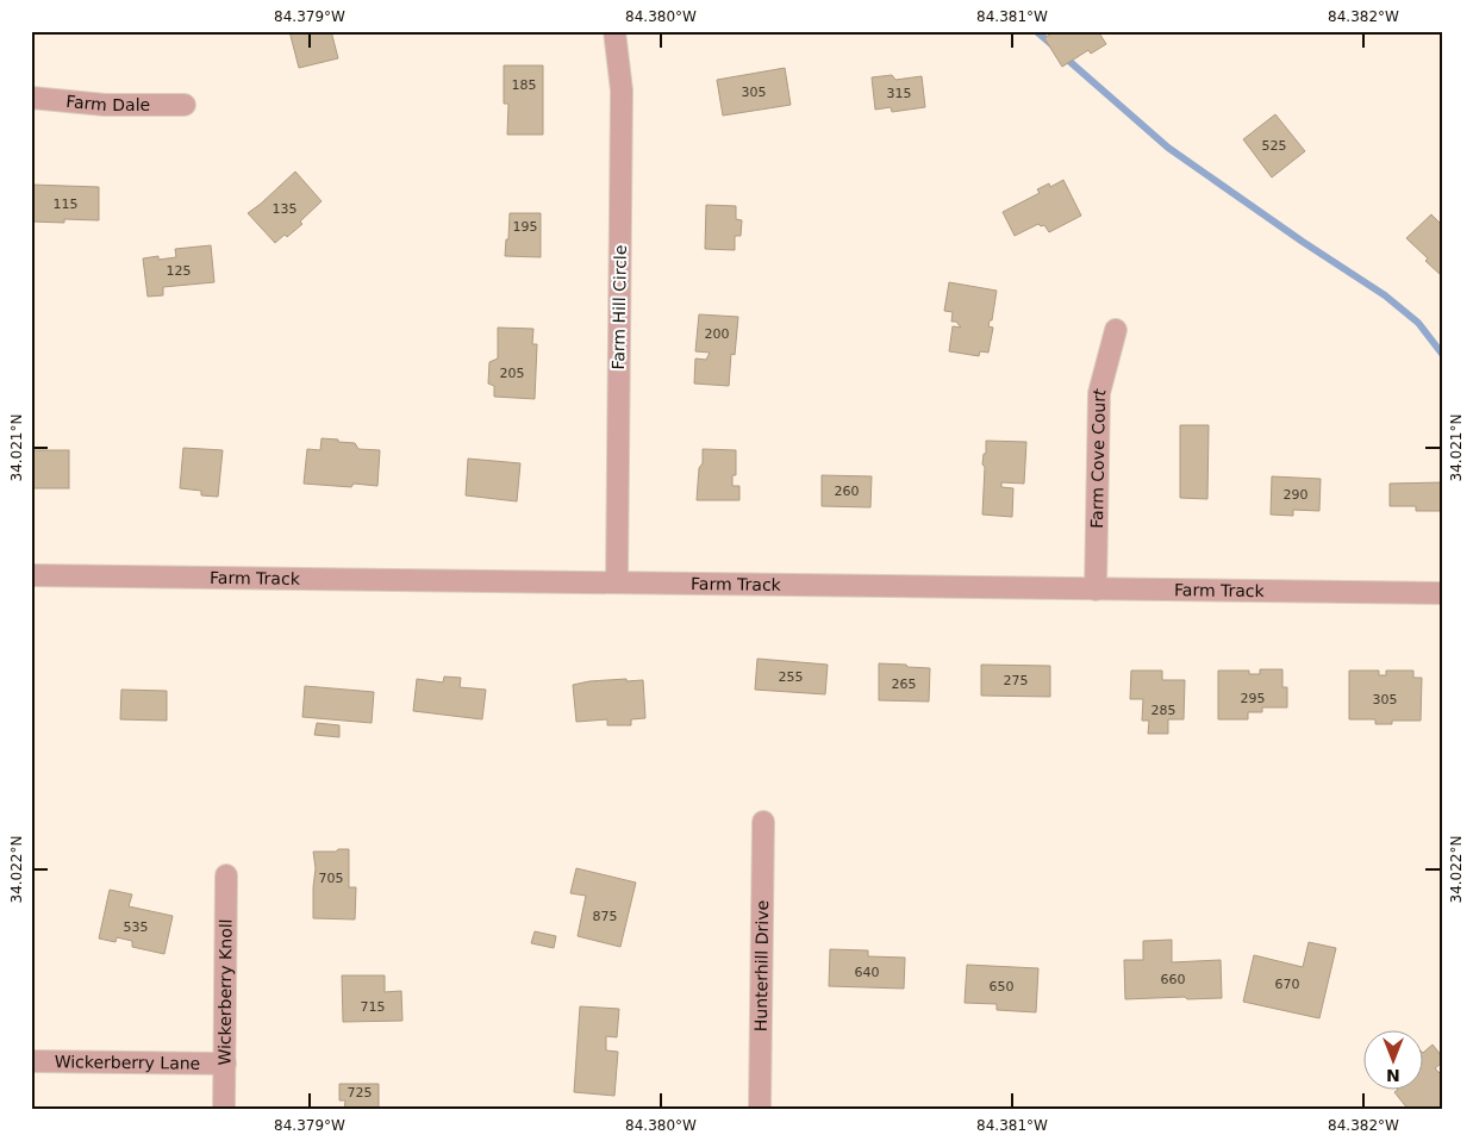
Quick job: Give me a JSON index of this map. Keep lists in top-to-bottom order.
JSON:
{
  "streets": {
    "street": [
      "Farm Dale",
      "Farm Hill Circle",
      "Farm Cove Court",
      "Farm Track",
      "Hunterhill Drive",
      "Wickerberry Knoll",
      "Wickerberry Lane"
    ]
  },
  "crossings": [
    ["Farm Hill Circle", "Farm Track"],
    ["Farm Cove Court", "Farm Track"],
    ["Wickerberry Knoll", "Wickerberry Lane"]
  ],
  "house_numbers": [
    "185",
    "305",
    "315",
    "525",
    "115",
    "135",
    "195",
    "125",
    "200",
    "205",
    "260",
    "290",
    "255",
    "275",
    "265",
    "295",
    "305",
    "285",
    "705",
    "875",
    "535",
    "640",
    "660",
    "670",
    "650",
    "715",
    "725"
  ],
  "north": "bottom",
  "coordinates": [
    "84.379°W",
    "84.380°W",
    "84.381°W",
    "84.382°W",
    "34.021°N",
    "34.022°N"
  ]
}
